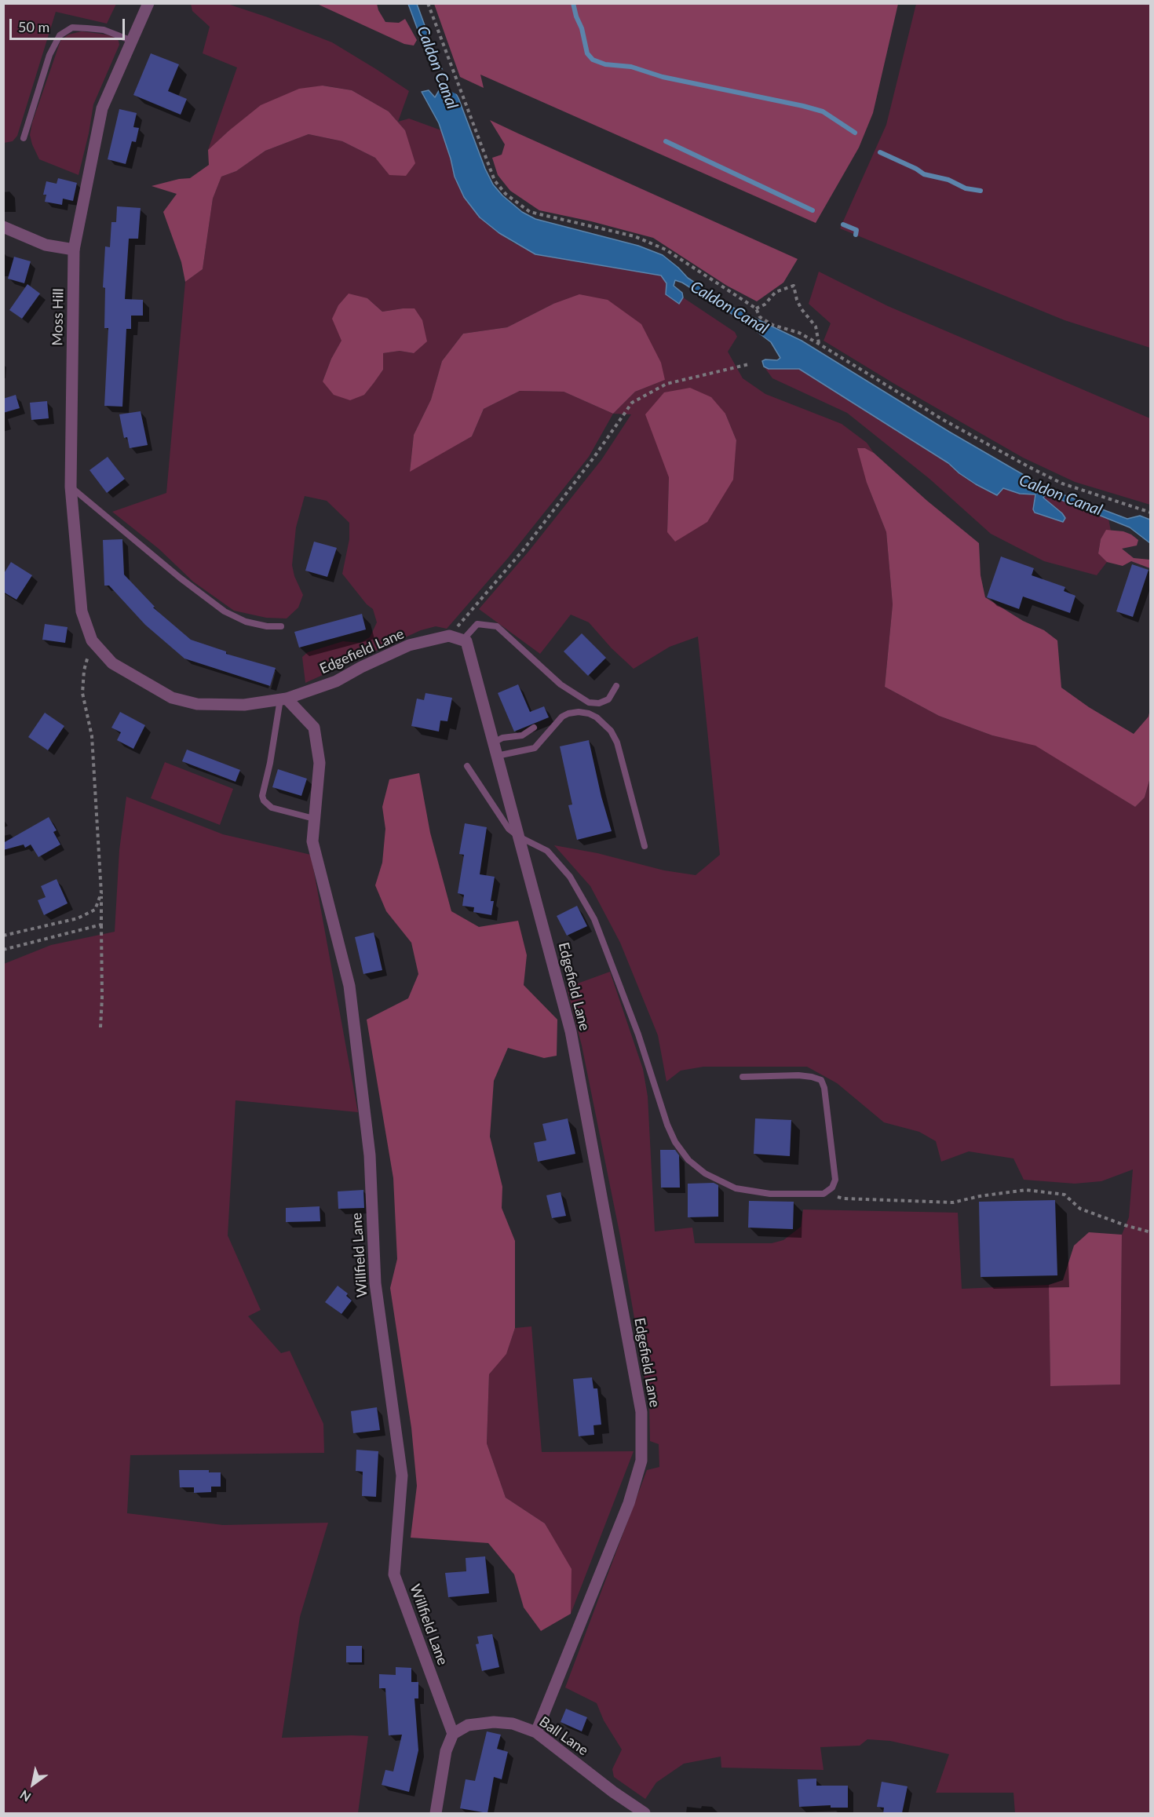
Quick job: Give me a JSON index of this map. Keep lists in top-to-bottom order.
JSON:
{
  "streets": {
    "street": [
      "Moss Hill",
      "Edgefield Lane",
      "Willfield Lane",
      "Ball Lane"
    ]
  },
  "crossings": [
    ["Moss Hill", "Edgefield Lane"],
    ["Edgefield Lane", "Willfield Lane"],
    ["Edgefield Lane", "Ball Lane"],
    ["Willfield Lane", "Ball Lane"]
  ],
  "water": ["Caldon Canal"],
  "scale_bar": "50 m",
  "north": "bottom left"
}
